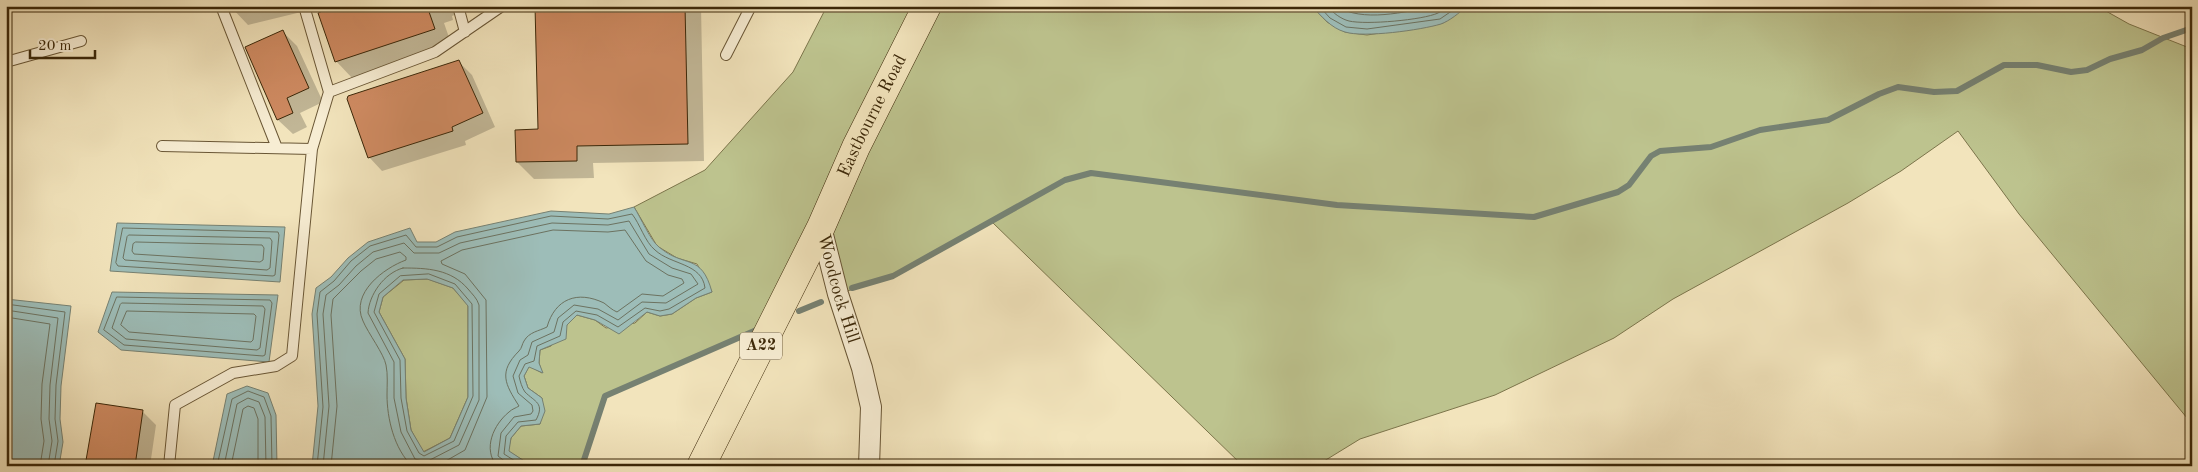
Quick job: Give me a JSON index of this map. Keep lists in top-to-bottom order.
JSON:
{
  "streets": {
    "highway": ["Eastbourne Road", "Woodcock Hill", "A22"]
  },
  "crossings": [
    ["Eastbourne Road", "Woodcock Hill"]
  ],
  "scale_bar": "20 m"
}
